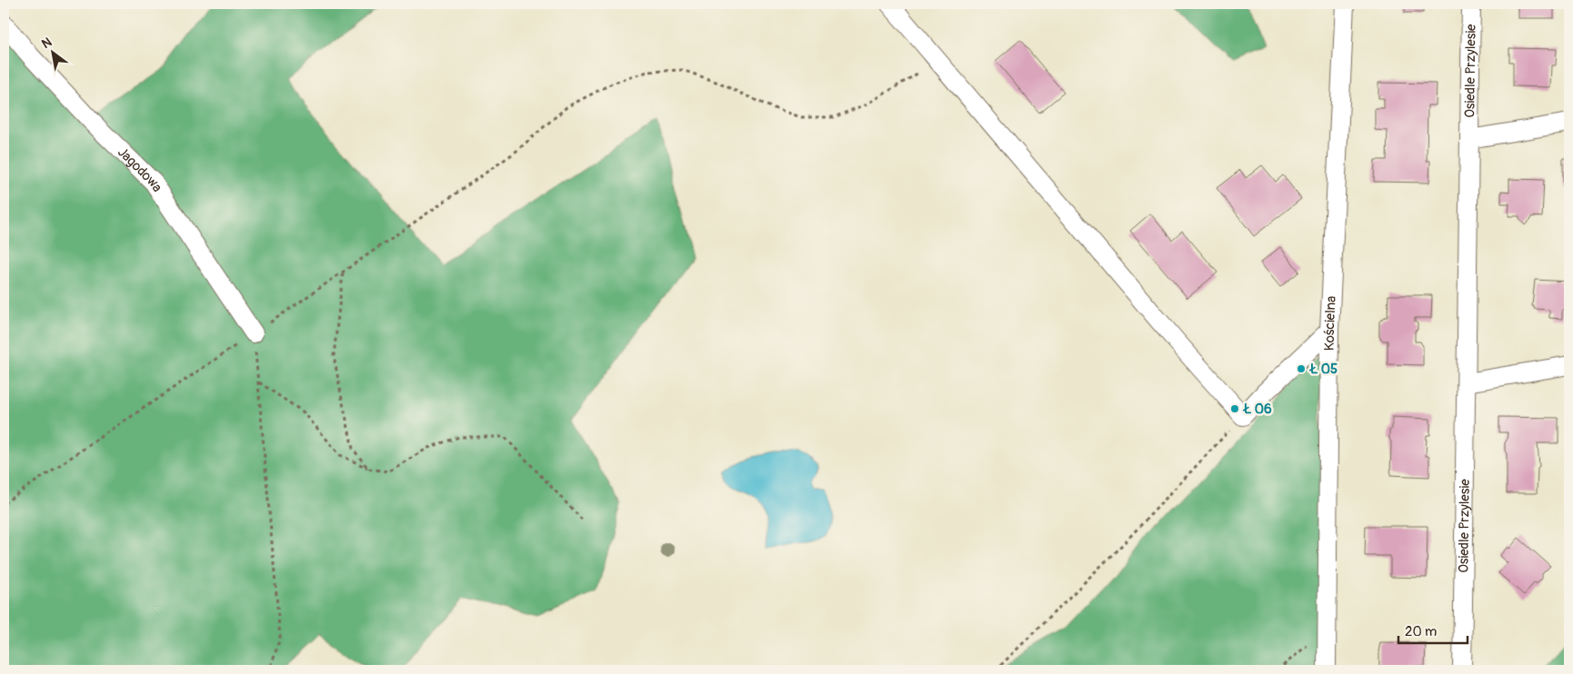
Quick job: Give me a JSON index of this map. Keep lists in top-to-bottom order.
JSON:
{
  "streets": {
    "street": ["Osiedle Przylesie", "Jagodowa", "Kościelna"]
  },
  "places": ["Ł 05", "Ł 06"],
  "scale_bar": "20 m",
  "north": "top left"
}
